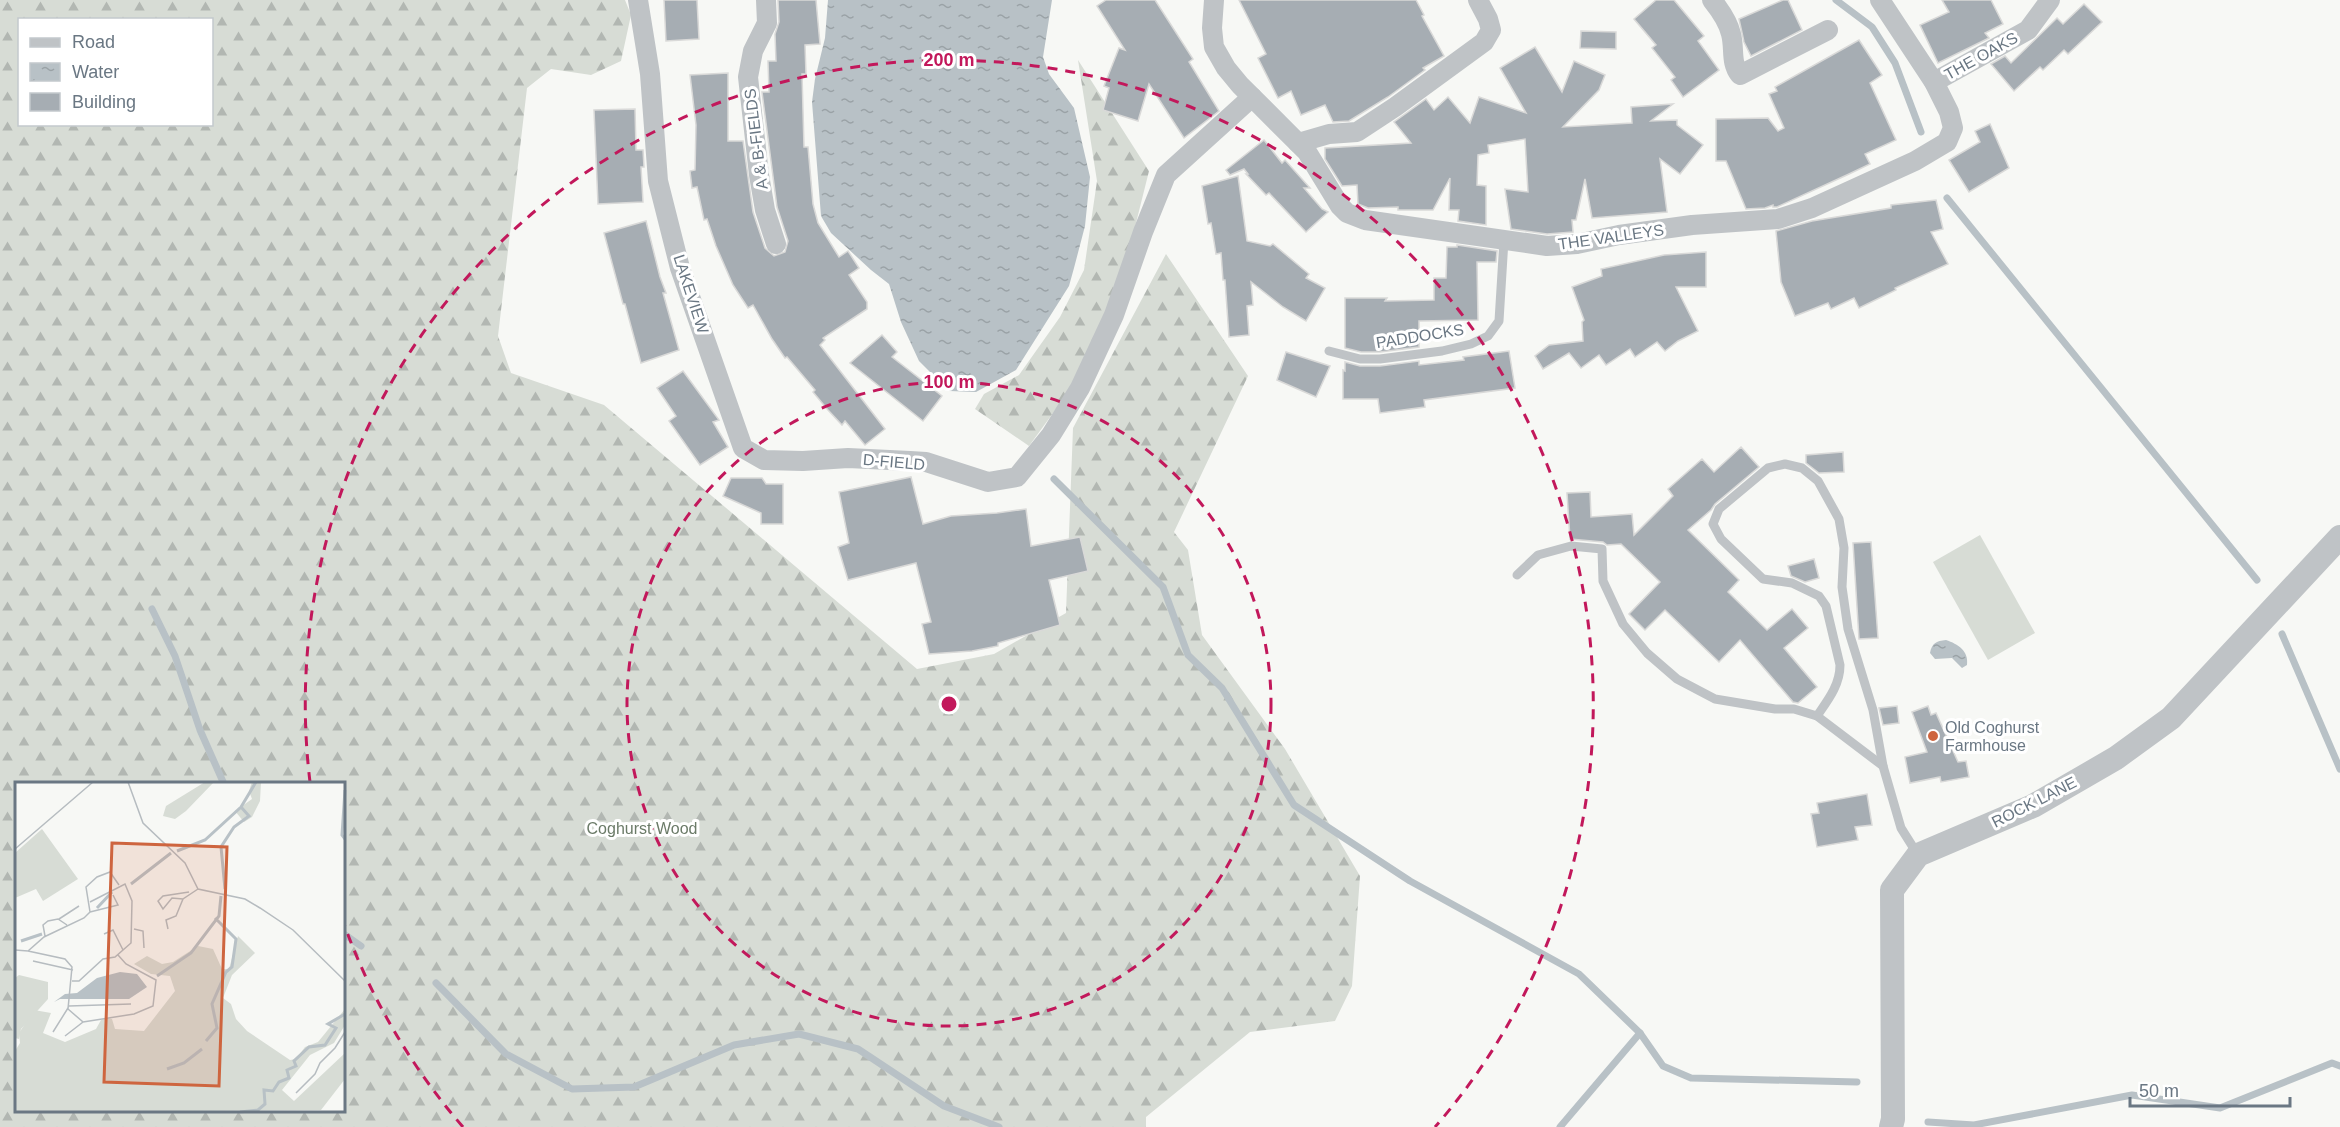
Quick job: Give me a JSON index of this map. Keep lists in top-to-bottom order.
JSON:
{
  "streets": {
    "street": [
      "THE OAKS",
      "A & B-FIELDS",
      "THE VALLEYS",
      "LAKEVIEW",
      "D-FIELD",
      "ROCK LANE"
    ],
    "lane": ["PADDOCKS"]
  },
  "crossings": [
    ["THE OAKS", "THE VALLEYS"],
    ["THE VALLEYS", "PADDOCKS"],
    ["THE VALLEYS", "D-FIELD"],
    ["LAKEVIEW", "D-FIELD"]
  ],
  "parks": ["Coghurst Wood"],
  "places": ["Old Coghurst Farmhouse"],
  "legend": ["Road", "Water", "Building"],
  "scale_bar": "50 m",
  "rings": ["200 m", "100 m"]
}
